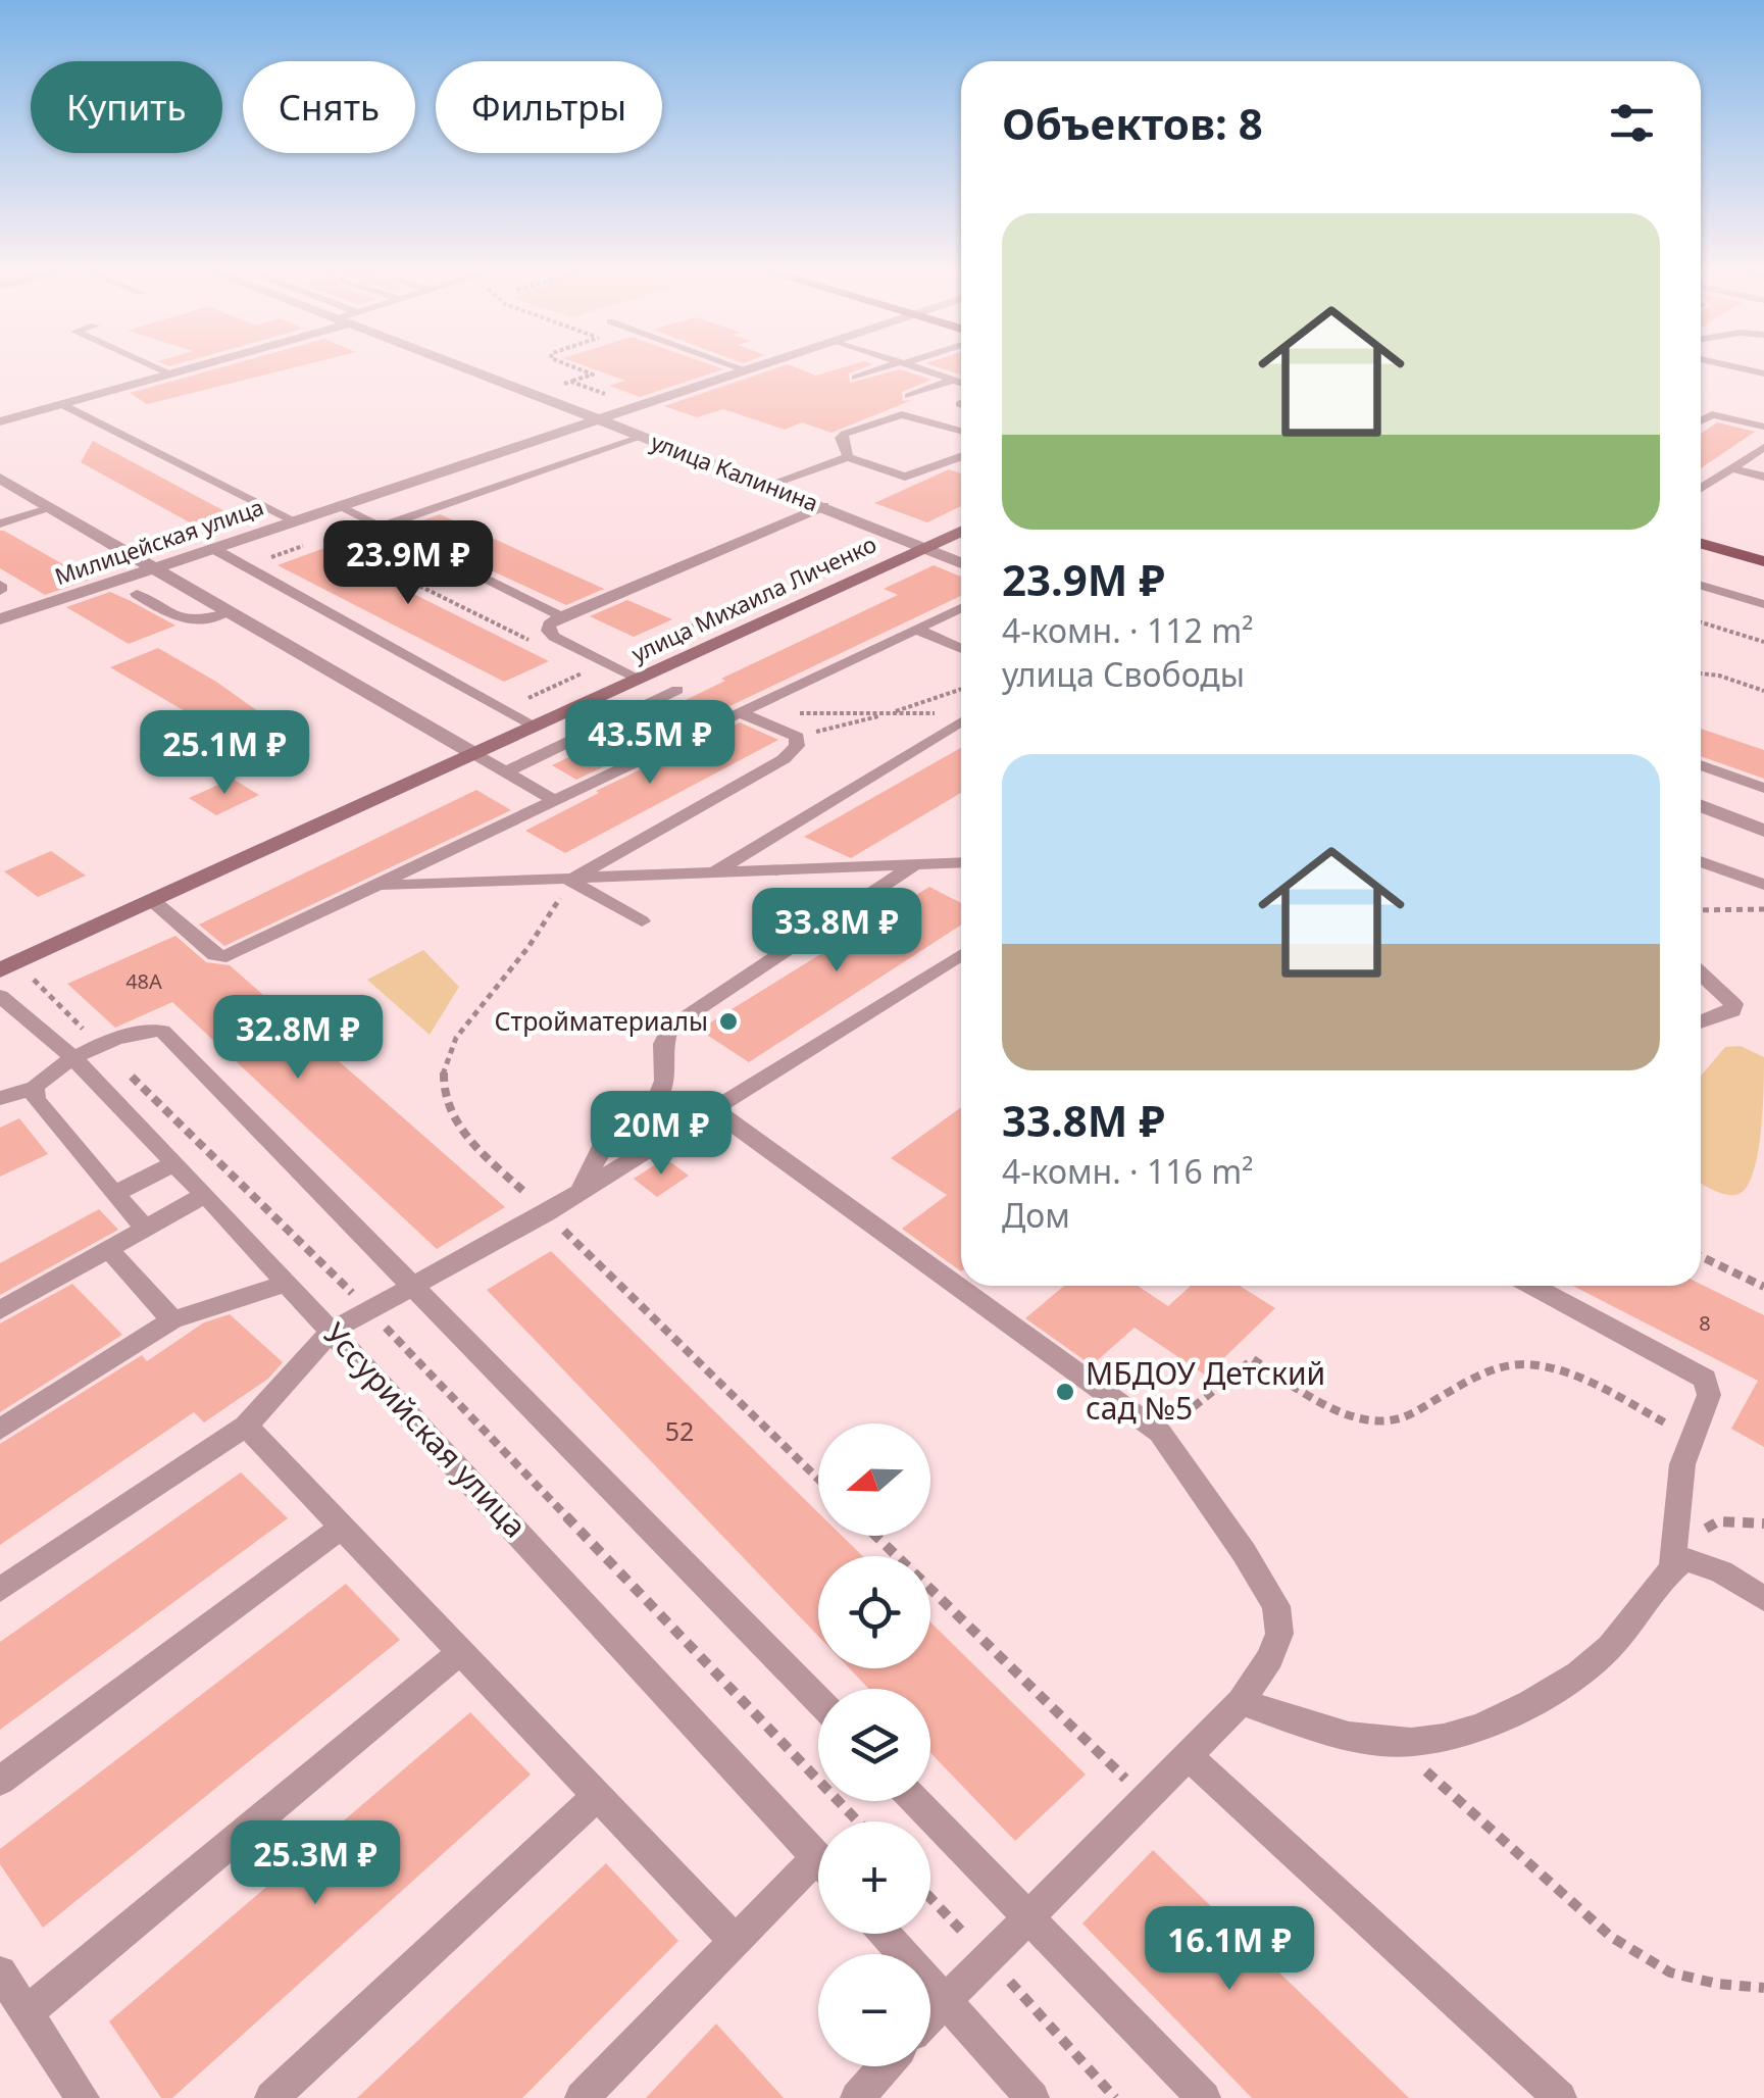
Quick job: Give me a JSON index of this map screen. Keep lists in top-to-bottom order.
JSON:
{
  "streets": {
    "main road": ["улица Михаила Личенко"],
    "street": ["улица Калинина", "Милицейская улица"],
    "lane": ["Уссурийская улица"]
  },
  "crossings": [
    ["улица Калинина", "Милицейская улица"],
    ["улица Калинина", "улица Михаила Личенко"]
  ],
  "places": ["Стройматериалы", "МБДОУ Детский сад №5"],
  "house_numbers": ["48А", "8", "52"],
  "north": "left",
  "page": {
    "chip": ["Купить", "Снять", "Фильтры"],
    "heading": "Объектов: 8",
    "list": [
      {
        "name": "23.9M ₽",
        "note": "4-комн. · 112 m² · улица Свободы"
      },
      {
        "name": "33.8M ₽",
        "note": "4-комн. · 116 m² · Дом"
      }
    ],
    "price": [
      "23.9M ₽",
      "43.5M ₽",
      "25.1M ₽",
      "33.8M ₽",
      "32.8M ₽",
      "20M ₽",
      "25.3M ₽",
      "16.1M ₽"
    ],
    "map_buttons": ["+", "−"]
  }
}
